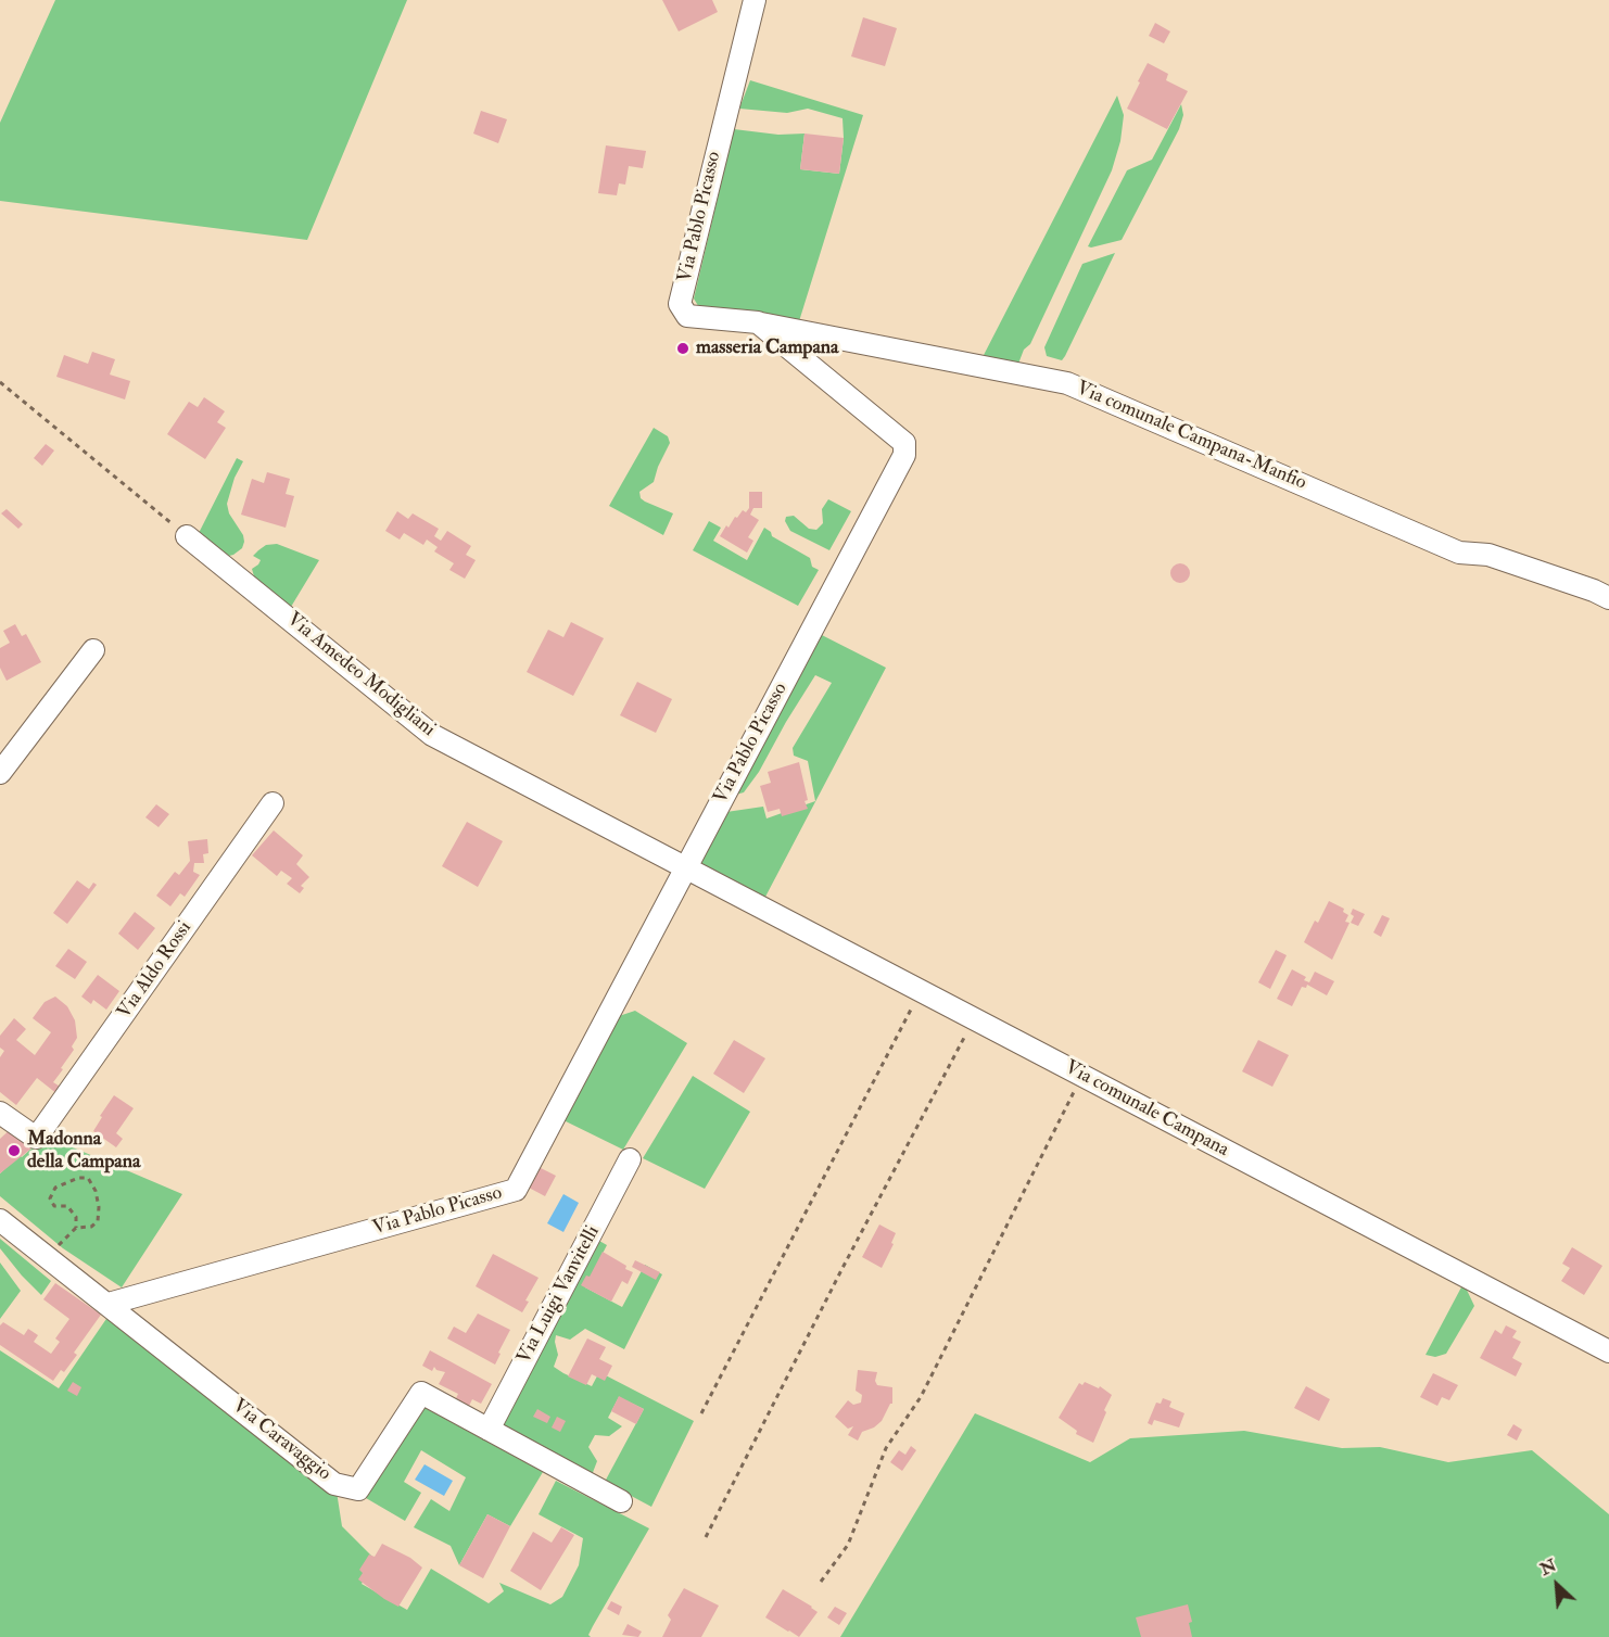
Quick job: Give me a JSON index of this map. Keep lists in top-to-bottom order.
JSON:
{
  "streets": {
    "street": [
      "Via Pablo Picasso",
      "Via comunale Campana-Manfio",
      "Via Amedeo Modigliani",
      "Via Aldo Rossi",
      "Via comunale Campana",
      "Via Luigi Vanvitelli",
      "Via Caravaggio"
    ]
  },
  "crossings": [
    ["Via Pablo Picasso", "Via comunale Campana-Manfio"],
    ["Via Pablo Picasso", "Via Amedeo Modigliani"],
    ["Via Pablo Picasso", "Via comunale Campana"],
    ["Via Pablo Picasso", "Via Caravaggio"],
    ["Via Amedeo Modigliani", "Via comunale Campana"],
    ["Via Luigi Vanvitelli", "Via Caravaggio"]
  ],
  "places": ["masseria Campana", "Madonna della Campana"],
  "north": "top left"
}
